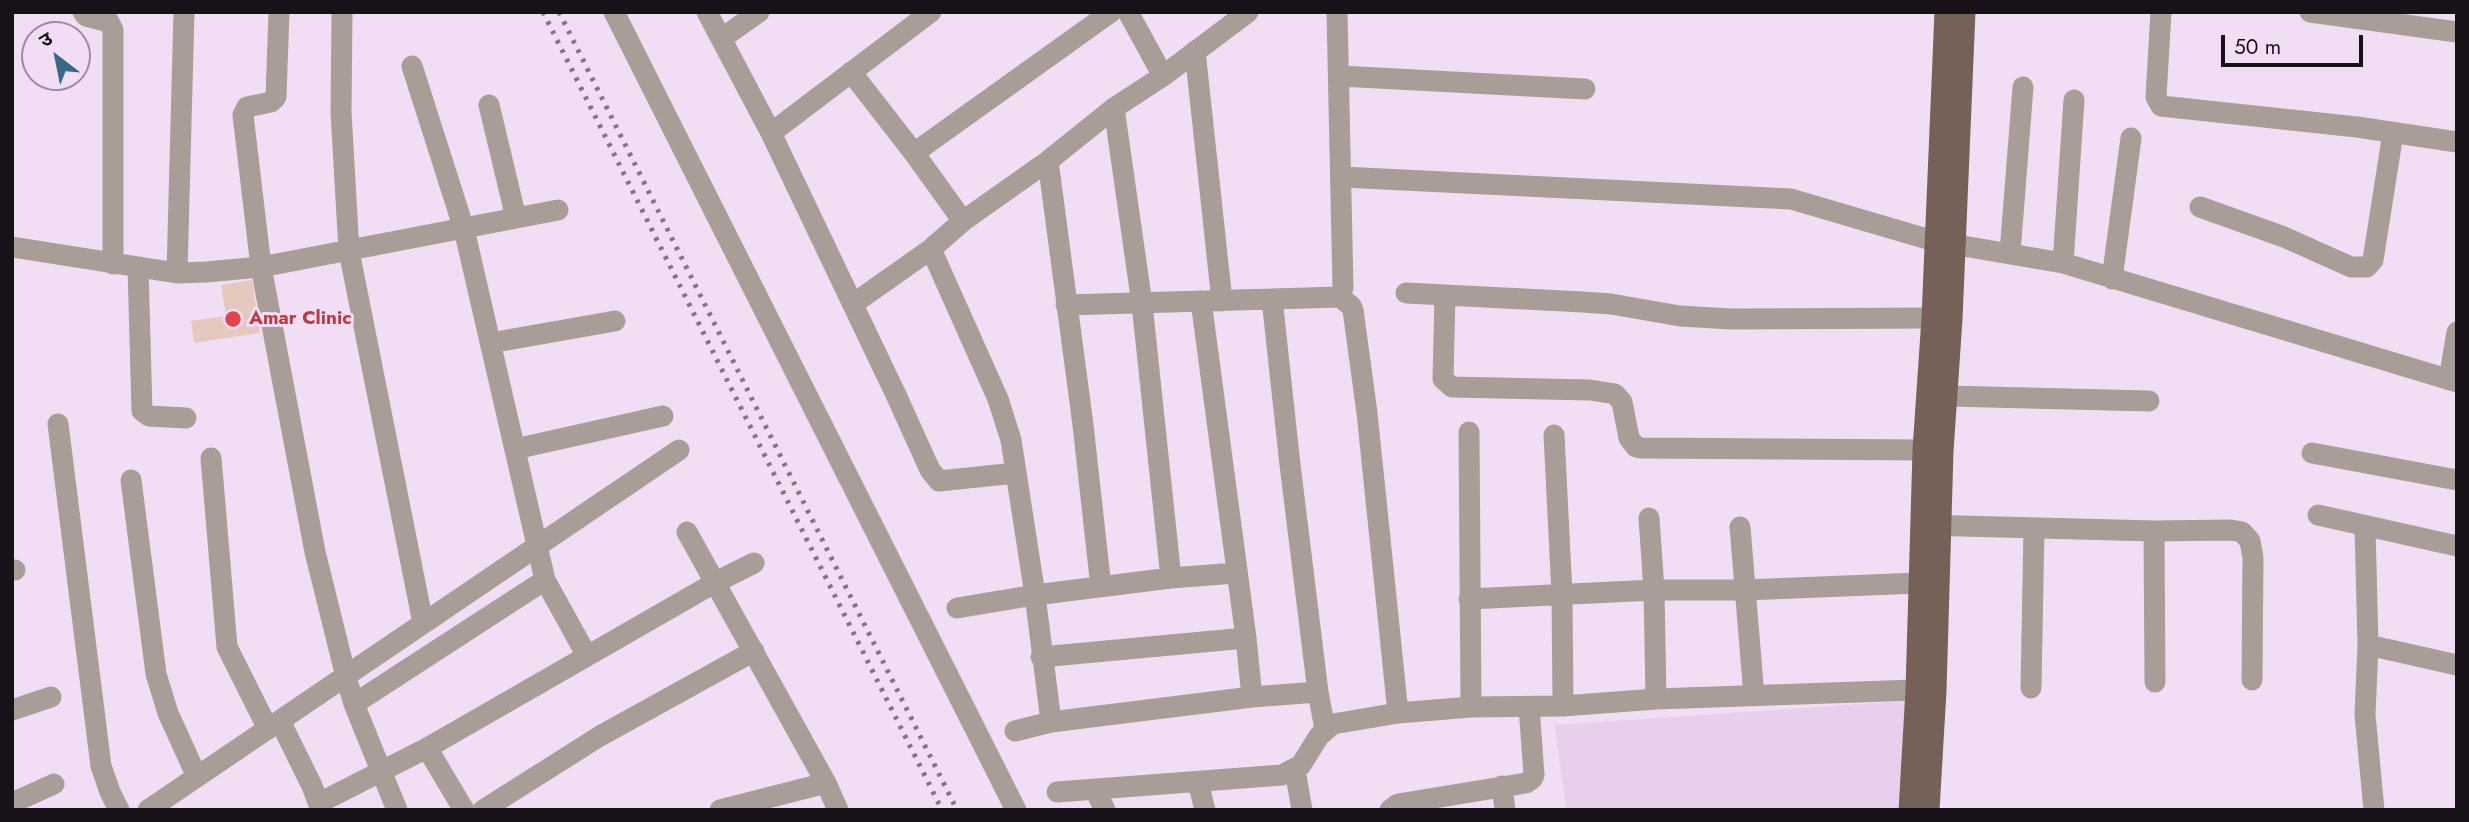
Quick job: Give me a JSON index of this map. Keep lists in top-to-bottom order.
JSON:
{
  "places": ["Amar Clinic"],
  "scale_bar": "50 m",
  "north": "top left"
}
